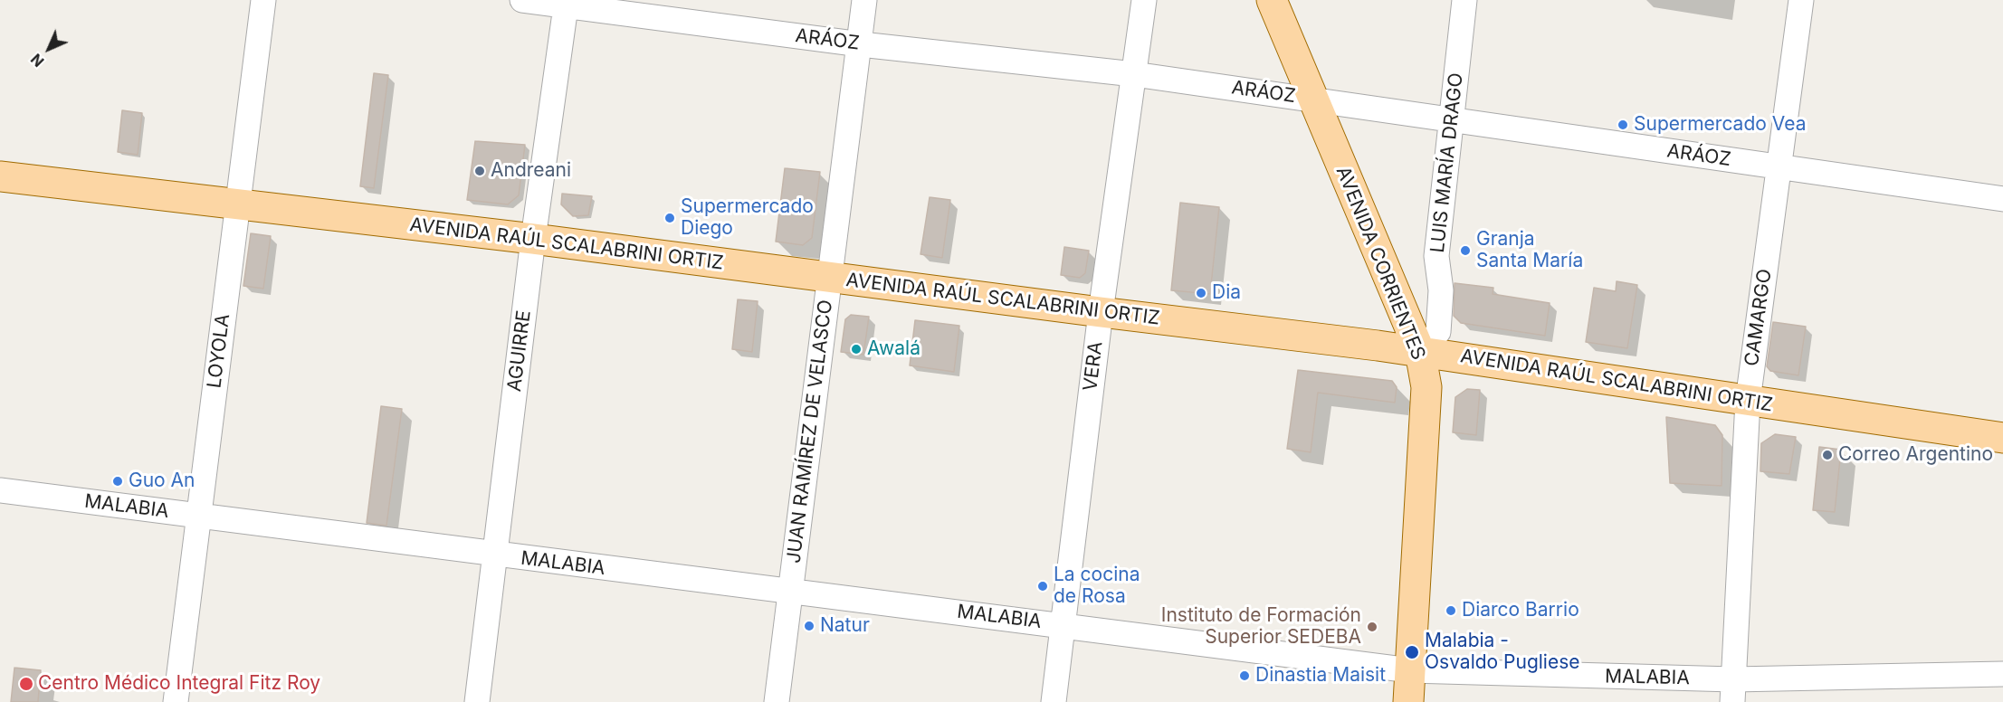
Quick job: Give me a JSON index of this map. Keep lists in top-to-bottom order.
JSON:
{
  "streets": {
    "main road": ["AVENIDA RAÚL SCALABRINI ORTIZ", "AVENIDA CORRIENTES"],
    "street": [
      "ARÁOZ",
      "LUIS MARÍA DRAGO",
      "CAMARGO",
      "LOYOLA",
      "AGUIRRE",
      "VERA",
      "JUAN RAMÍREZ DE VELASCO",
      "MALABIA"
    ]
  },
  "crossings": [
    ["ARÁOZ", "LUIS MARÍA DRAGO"],
    ["ARÁOZ", "AVENIDA CORRIENTES"],
    ["ARÁOZ", "CAMARGO"],
    ["ARÁOZ", "AGUIRRE"],
    ["ARÁOZ", "VERA"],
    ["ARÁOZ", "JUAN RAMÍREZ DE VELASCO"],
    ["LUIS MARÍA DRAGO", "AVENIDA RAÚL SCALABRINI ORTIZ"],
    ["LUIS MARÍA DRAGO", "AVENIDA CORRIENTES"],
    ["AVENIDA RAÚL SCALABRINI ORTIZ", "AVENIDA CORRIENTES"],
    ["AVENIDA RAÚL SCALABRINI ORTIZ", "CAMARGO"],
    ["AVENIDA RAÚL SCALABRINI ORTIZ", "LOYOLA"],
    ["AVENIDA RAÚL SCALABRINI ORTIZ", "AGUIRRE"],
    ["AVENIDA RAÚL SCALABRINI ORTIZ", "VERA"],
    ["AVENIDA RAÚL SCALABRINI ORTIZ", "JUAN RAMÍREZ DE VELASCO"],
    ["AVENIDA CORRIENTES", "MALABIA"],
    ["CAMARGO", "MALABIA"],
    ["LOYOLA", "MALABIA"],
    ["AGUIRRE", "MALABIA"],
    ["VERA", "MALABIA"],
    ["JUAN RAMÍREZ DE VELASCO", "MALABIA"]
  ],
  "places": [
    "Supermercado Vea",
    "Andreani",
    "Supermercado Diego",
    "Granja Santa María",
    "Dia",
    "Awalá",
    "Correo Argentino",
    "Guo An",
    "La cocina de Rosa",
    "Diarco Barrio",
    "Natur",
    "Instituto de Formación Superior SEDEBA",
    "Malabia - Osvaldo Pugliese",
    "Dinastia Maisit",
    "Centro Médico Integral Fitz Roy"
  ],
  "north": "bottom left"
}
